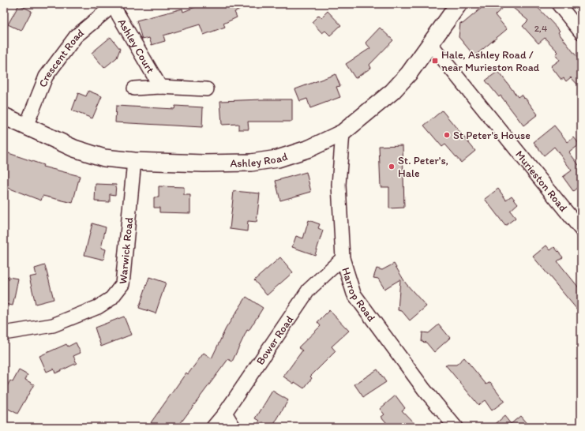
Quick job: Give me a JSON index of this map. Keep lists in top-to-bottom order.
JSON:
{
  "streets": {
    "main road": ["Ashley Road"],
    "street": [
      "Ashley Court",
      "Crescent Road",
      "Murieston Road",
      "Warwick Road",
      "Harrop Road",
      "Bower Road"
    ]
  },
  "crossings": [
    ["Ashley Court", "Crescent Road"],
    ["Crescent Road", "Ashley Road"],
    ["Ashley Road", "Murieston Road"],
    ["Ashley Road", "Warwick Road"],
    ["Ashley Road", "Harrop Road"],
    ["Harrop Road", "Bower Road"]
  ],
  "places": {
    "transit": ["Hale, Ashley Road / near Murieston Road"],
    "other": ["St Peter's House", "St. Peter's, Hale"]
  },
  "house_numbers": ["2,4"]
}
